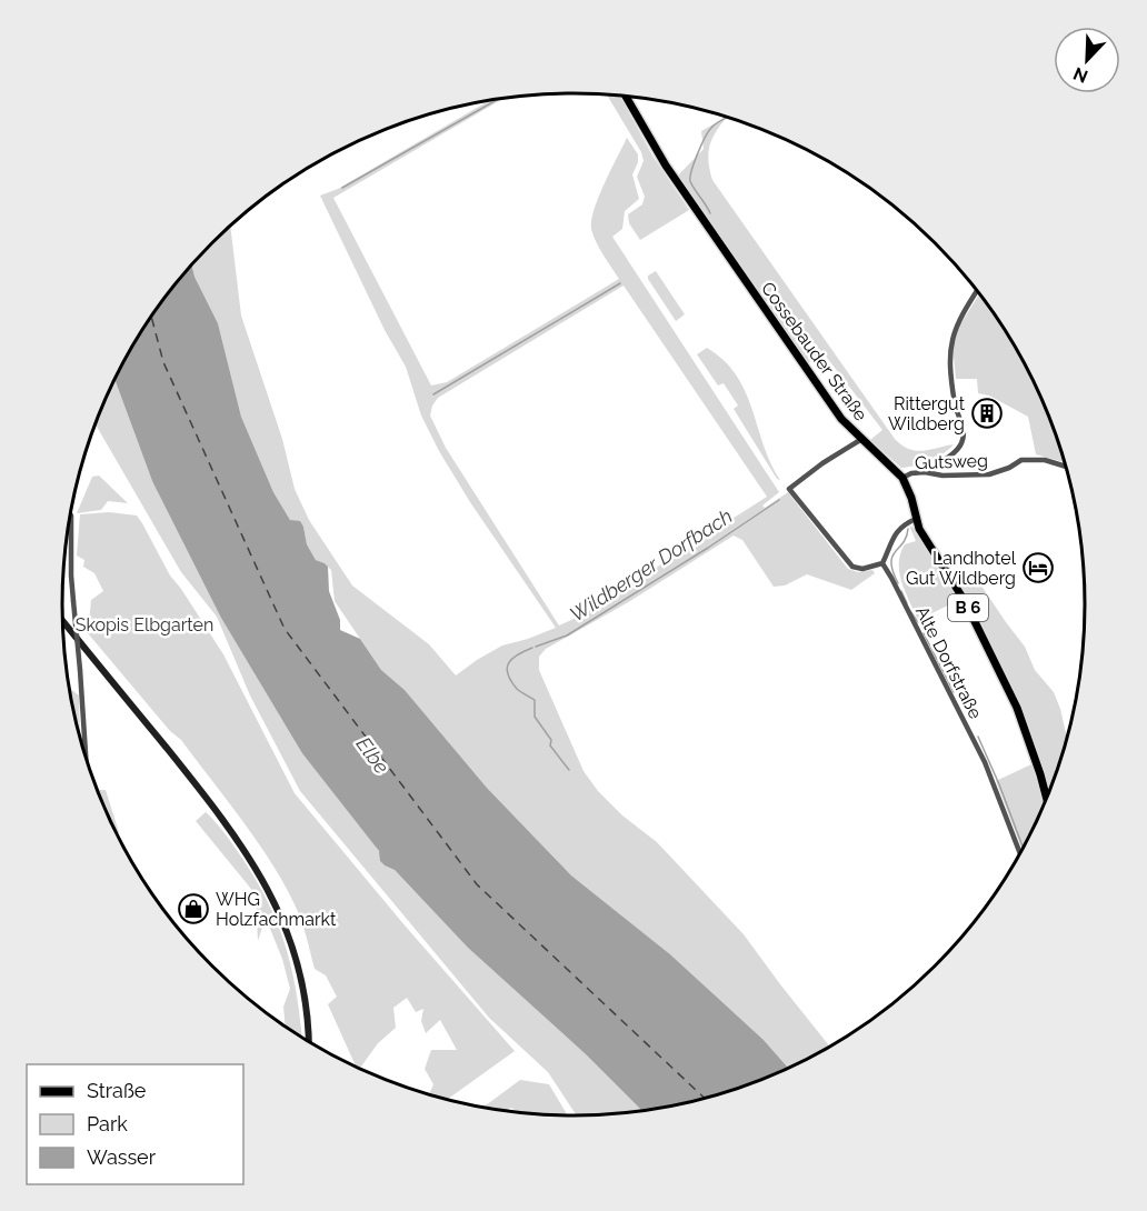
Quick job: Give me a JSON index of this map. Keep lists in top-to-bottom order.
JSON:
{
  "streets": {
    "main road": ["Cossebauder Straße", "B 6"],
    "street": ["Gutsweg", "Alte Dorfstraße"]
  },
  "crossings": [
    ["Cossebauder Straße", "Gutsweg"]
  ],
  "water": ["Wildberger Dorfbach", "Elbe"],
  "parks": ["Skopis Elbgarten"],
  "places": {
    "building": ["Rittergut Wildberg"],
    "hotel": ["Landhotel Gut Wildberg"],
    "shop": ["WHG Holzfachmarkt"]
  },
  "legend": ["Straße", "Park", "Wasser"],
  "north": "bottom left"
}
